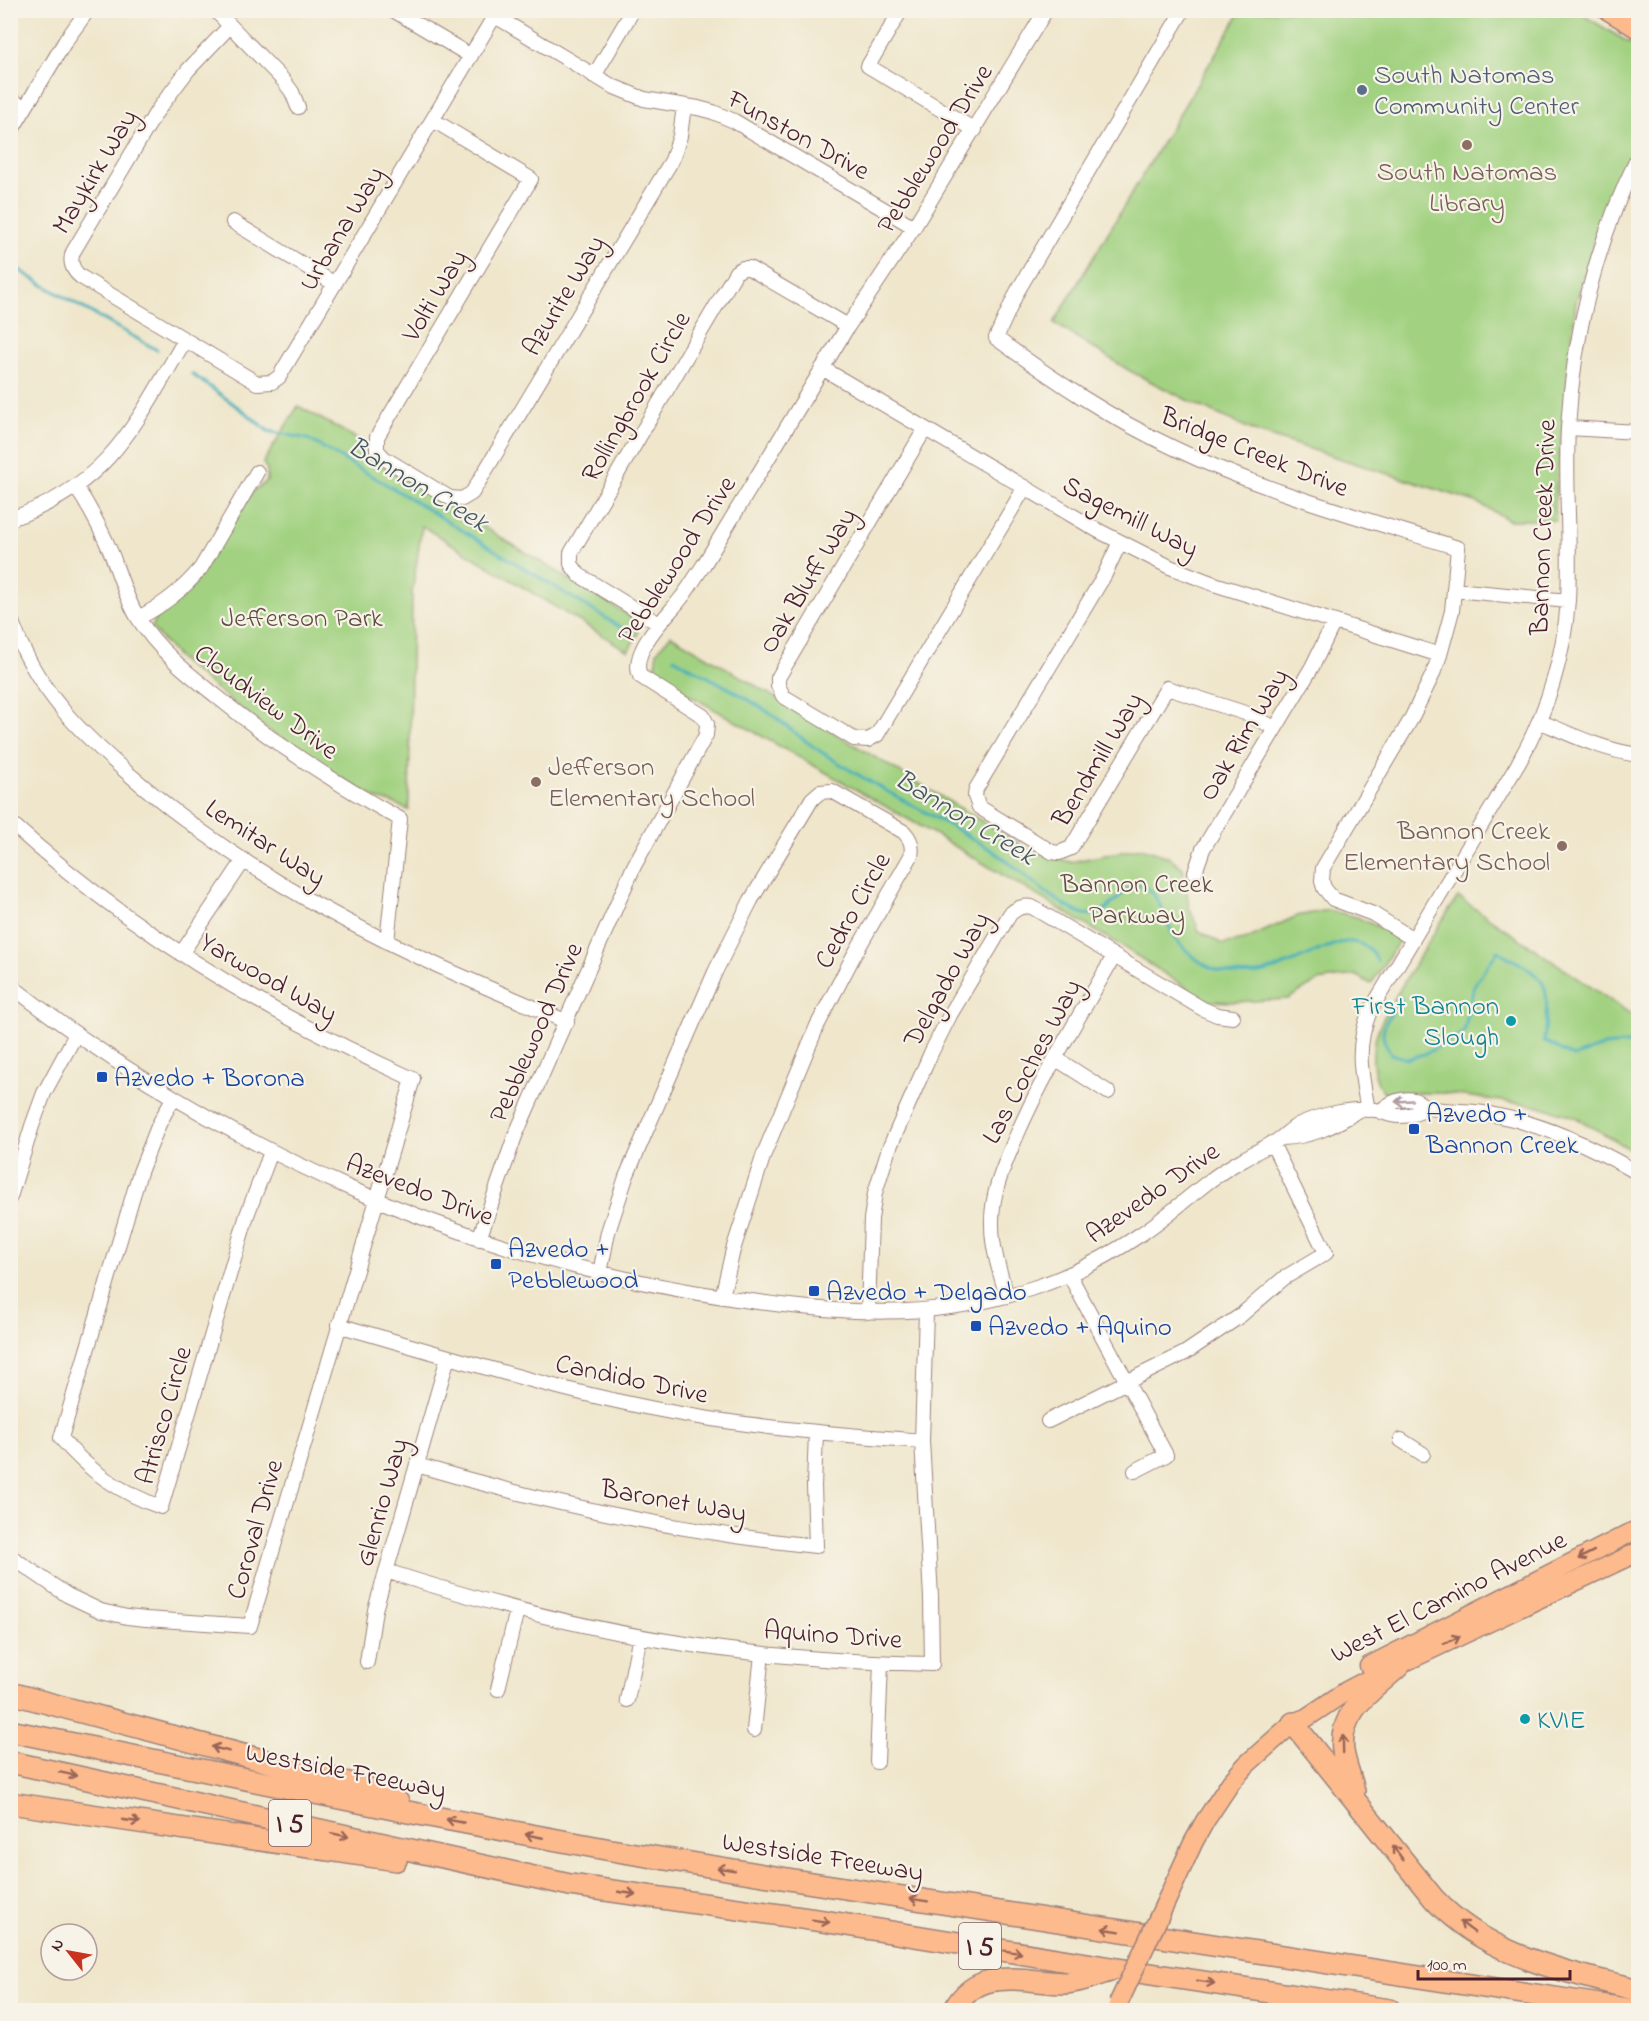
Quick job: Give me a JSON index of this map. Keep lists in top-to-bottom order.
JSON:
{
  "streets": {
    "highway": ["Westside Freeway", "I 5"],
    "main road": ["West El Camino Avenue"],
    "street": [
      "Funston Drive",
      "Pebblewood Drive",
      "Maykirk Way",
      "Urbana Way",
      "Volti Way",
      "Azurite Way",
      "Rollingbrook Circle",
      "Bridge Creek Drive",
      "Sagemill Way",
      "Bannon Creek Drive",
      "Oak Bluff Way",
      "Cloudview Drive",
      "Oak Rim Way",
      "Bendmill Way",
      "Lemitar Way",
      "Cedro Circle",
      "Yarwood Way",
      "Delgado Way",
      "Las Coches Way",
      "Azevedo Drive",
      "Candido Drive",
      "Atrisco Circle",
      "Baronet Way",
      "Glenrio Way",
      "Coroval Drive",
      "Aquino Drive"
    ]
  },
  "crossings": [
    ["Funston Drive", "Pebblewood Drive"],
    ["Funston Drive", "Urbana Way"],
    ["Funston Drive", "Azurite Way"],
    ["Pebblewood Drive", "Rollingbrook Circle"],
    ["Pebblewood Drive", "Sagemill Way"],
    ["Pebblewood Drive", "Lemitar Way"],
    ["Pebblewood Drive", "Azevedo Drive"],
    ["Maykirk Way", "Urbana Way"],
    ["Urbana Way", "Volti Way"],
    ["Volti Way", "Azurite Way"],
    ["Sagemill Way", "Oak Bluff Way"],
    ["Sagemill Way", "Oak Rim Way"],
    ["Sagemill Way", "Bendmill Way"],
    ["Bannon Creek Drive", "Azevedo Drive"],
    ["Cloudview Drive", "Lemitar Way"],
    ["Oak Rim Way", "Bendmill Way"],
    ["Cedro Circle", "Azevedo Drive"],
    ["Yarwood Way", "Azevedo Drive"],
    ["Yarwood Way", "Coroval Drive"],
    ["Delgado Way", "Las Coches Way"],
    ["Delgado Way", "Azevedo Drive"],
    ["Las Coches Way", "Azevedo Drive"],
    ["Azevedo Drive", "Atrisco Circle"],
    ["Azevedo Drive", "Coroval Drive"],
    ["Azevedo Drive", "Aquino Drive"],
    ["Candido Drive", "Baronet Way"],
    ["Candido Drive", "Glenrio Way"],
    ["Candido Drive", "Coroval Drive"],
    ["Candido Drive", "Aquino Drive"],
    ["Baronet Way", "Glenrio Way"],
    ["Glenrio Way", "Aquino Drive"]
  ],
  "water": ["Bannon Creek"],
  "parks": ["Jefferson Park", "Bannon Creek Parkway"],
  "places": {
    "other": [
      "South Natomas Community Center",
      "South Natomas Library",
      "Jefferson Elementary School",
      "Bannon Creek Elementary School",
      "First Bannon Slough",
      "KVIE"
    ],
    "transit": [
      "Azvedo + Borona",
      "Azvedo + Bannon Creek",
      "Azvedo + Pebblewood",
      "Azvedo + Delgado",
      "Azvedo + Aquino"
    ]
  },
  "scale_bar": "100 m",
  "north": "top left"
}
